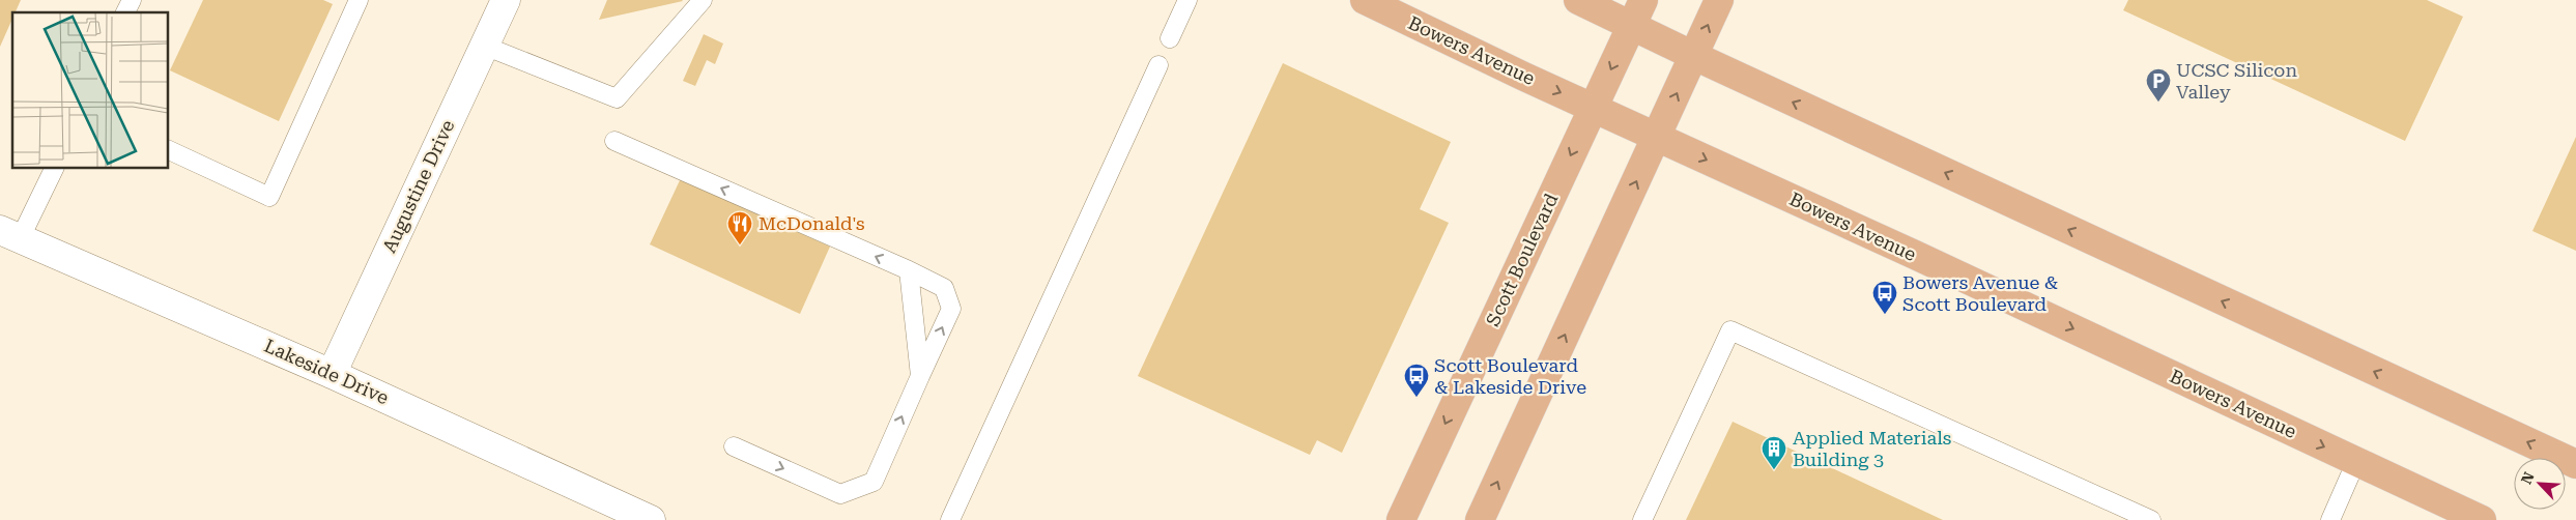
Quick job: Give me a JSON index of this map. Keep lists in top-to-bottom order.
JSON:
{
  "streets": {
    "main road": ["Bowers Avenue", "Scott Boulevard"],
    "street": ["Augustine Drive", "Lakeside Drive"]
  },
  "crossings": [
    ["Bowers Avenue", "Scott Boulevard"],
    ["Augustine Drive", "Lakeside Drive"]
  ],
  "places": {
    "parking": ["UCSC Silicon Valley"],
    "restaurant": ["McDonald's"],
    "bus stop": ["Bowers Avenue & Scott Boulevard", "Scott Boulevard & Lakeside Drive"],
    "building": ["Applied Materials Building 3"]
  },
  "north": "top left"
}
